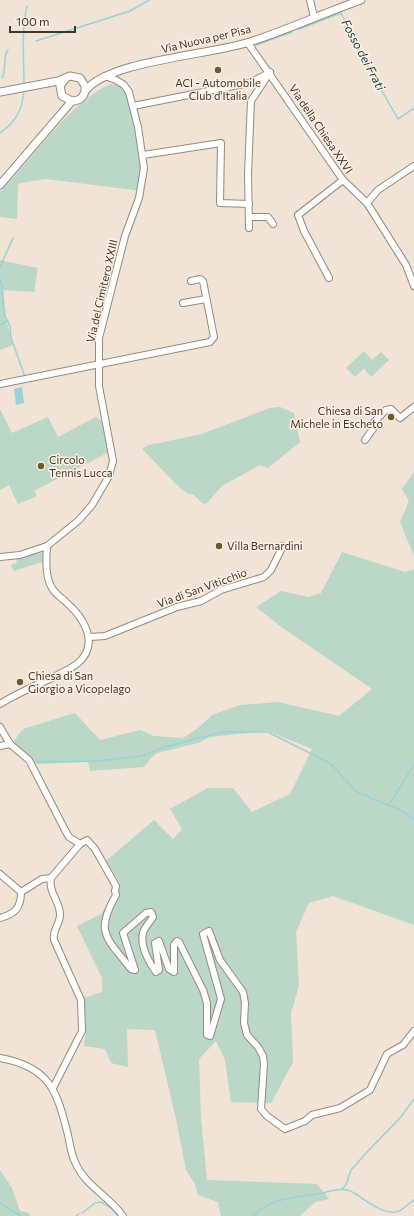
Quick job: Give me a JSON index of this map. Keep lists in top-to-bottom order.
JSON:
{
  "streets": {
    "main road": ["Via Nuova per Pisa"],
    "street": ["Via della Chiesa XXVI", "Via del Cimitero XXIII", "Via di San Viticchio"]
  },
  "crossings": [
    ["Via Nuova per Pisa", "Via della Chiesa XXVI"],
    ["Via Nuova per Pisa", "Via del Cimitero XXIII"]
  ],
  "water": ["Fosso dei Frati"],
  "places": [
    "ACI - Automobile Club d'Italia",
    "Chiesa di San Michele in Escheto",
    "Circolo Tennis Lucca",
    "Villa Bernardini",
    "Chiesa di San Giorgio a Vicopelago"
  ],
  "scale_bar": "100 m"
}
